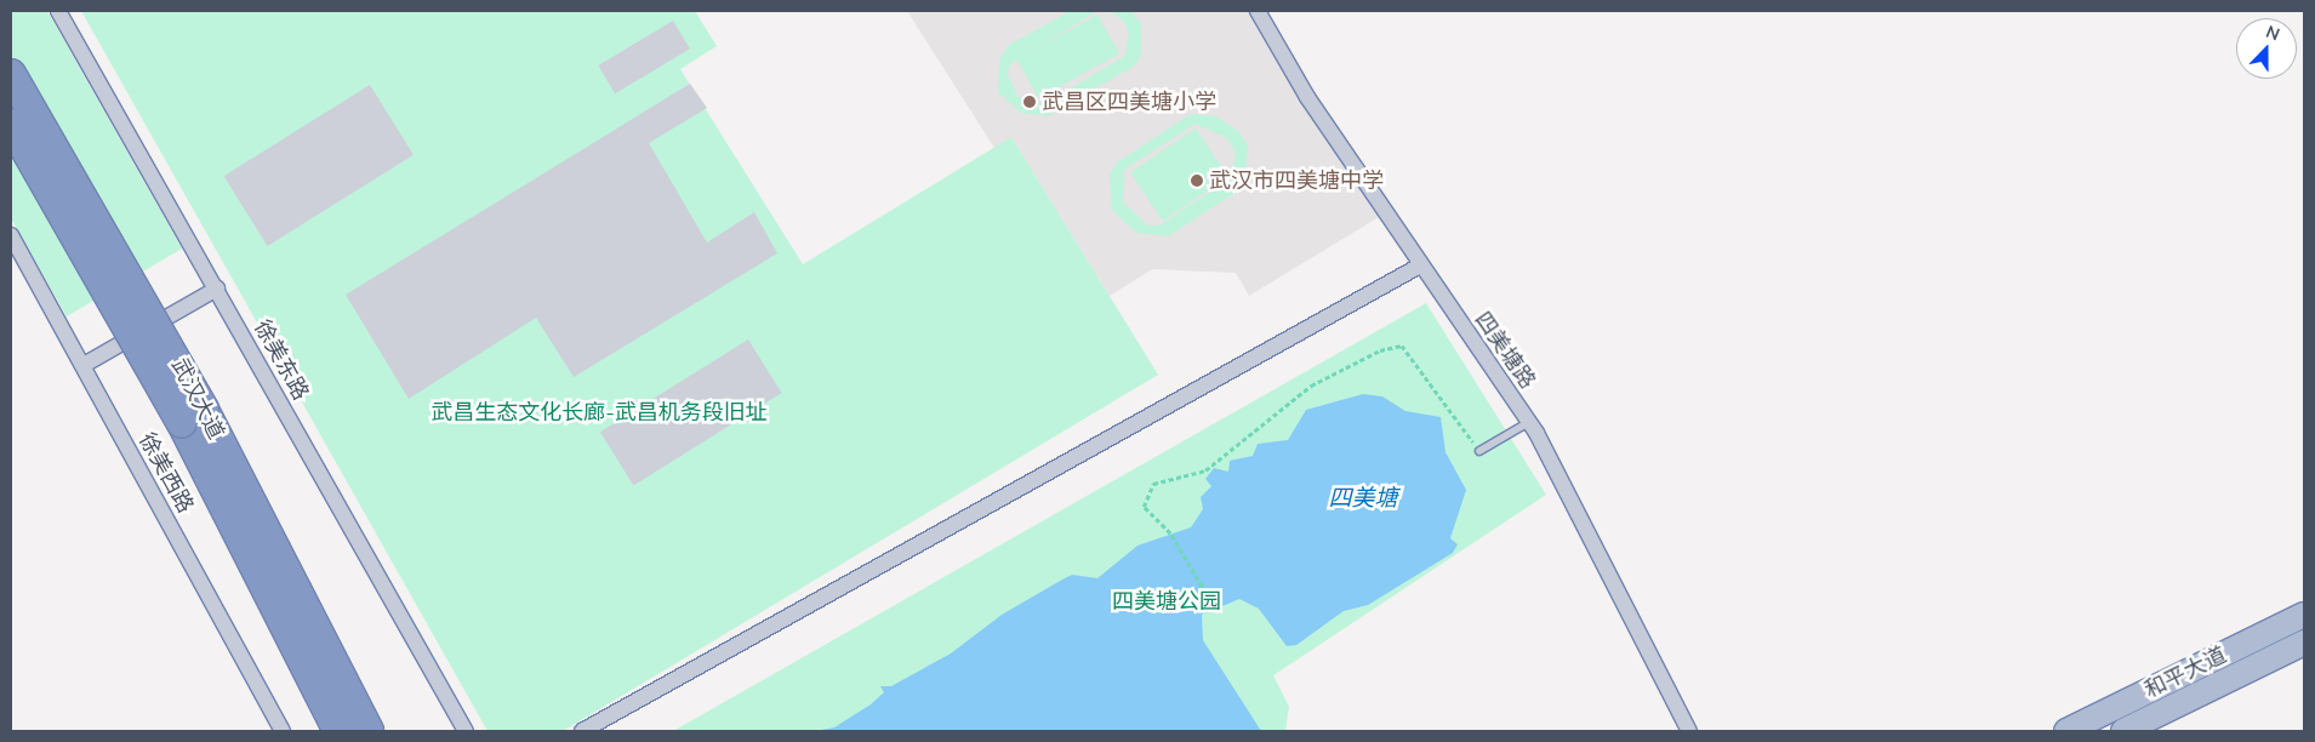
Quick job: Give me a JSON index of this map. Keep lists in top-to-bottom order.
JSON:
{
  "streets": {
    "highway": ["武汉大道"],
    "main road": ["和平大道"],
    "street": ["四美塘路", "徐美东路", "徐美西路"]
  },
  "water": ["四美塘"],
  "parks": ["武昌生态文化长廊-武昌机务段旧址", "四美塘公园"],
  "places": ["武昌区四美塘小学", "武汉市四美塘中学"],
  "north": "top"
}
